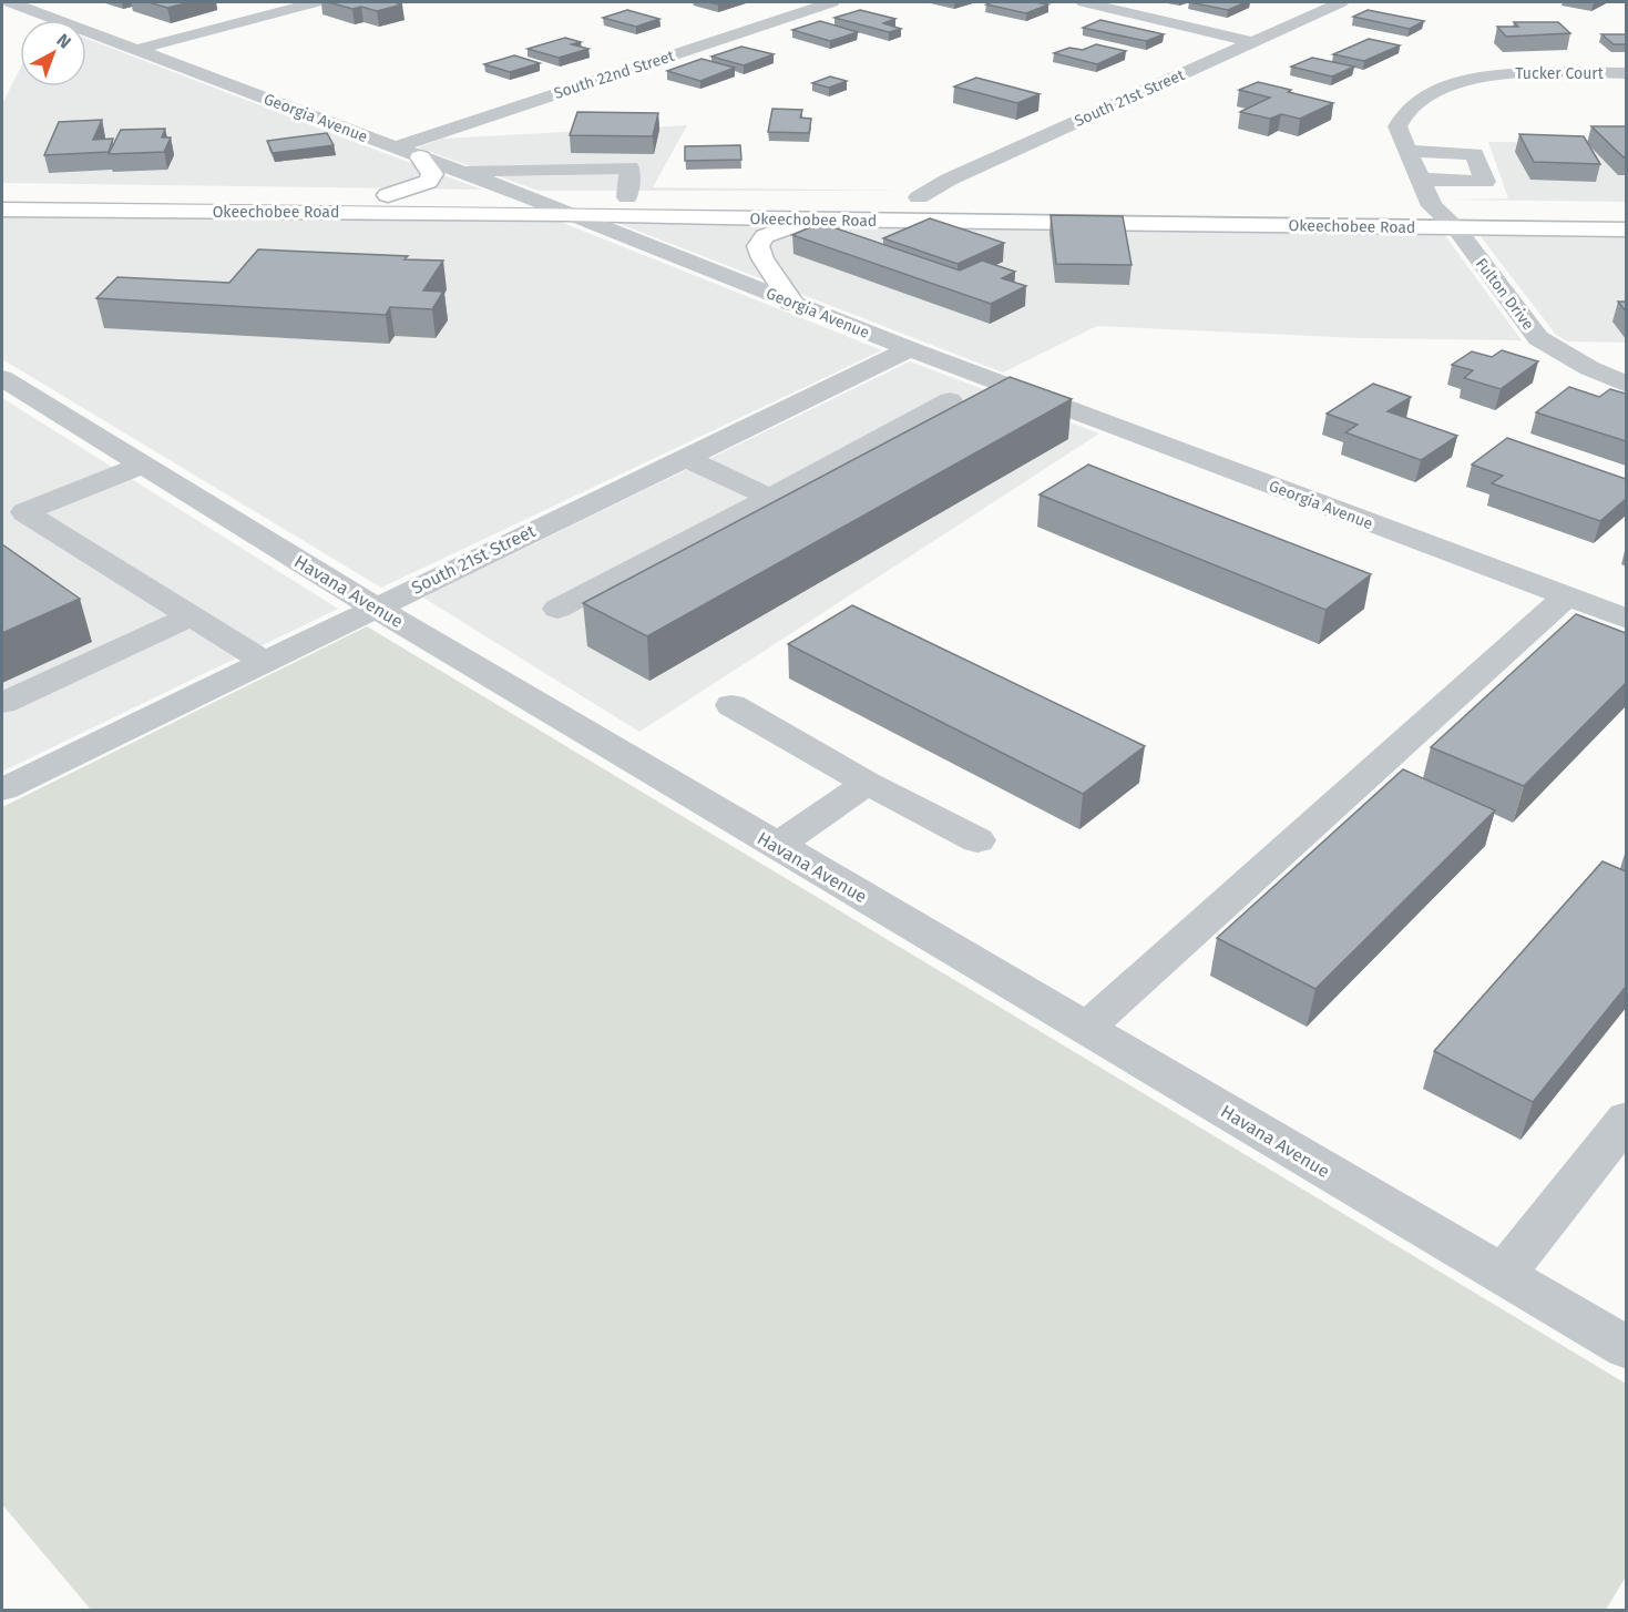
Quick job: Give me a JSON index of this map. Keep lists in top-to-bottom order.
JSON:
{
  "streets": {
    "main road": ["Okeechobee Road"],
    "street": [
      "Tucker Court",
      "South 22nd Street",
      "South 21st Street",
      "Georgia Avenue",
      "Fulton Drive",
      "Havana Avenue"
    ]
  },
  "crossings": [
    ["Tucker Court", "Okeechobee Road"],
    ["Tucker Court", "Fulton Drive"],
    ["South 22nd Street", "Georgia Avenue"],
    ["South 21st Street", "Georgia Avenue"],
    ["South 21st Street", "Okeechobee Road"],
    ["South 21st Street", "Havana Avenue"],
    ["Georgia Avenue", "Okeechobee Road"],
    ["Okeechobee Road", "Fulton Drive"]
  ],
  "north": "top right"
}
